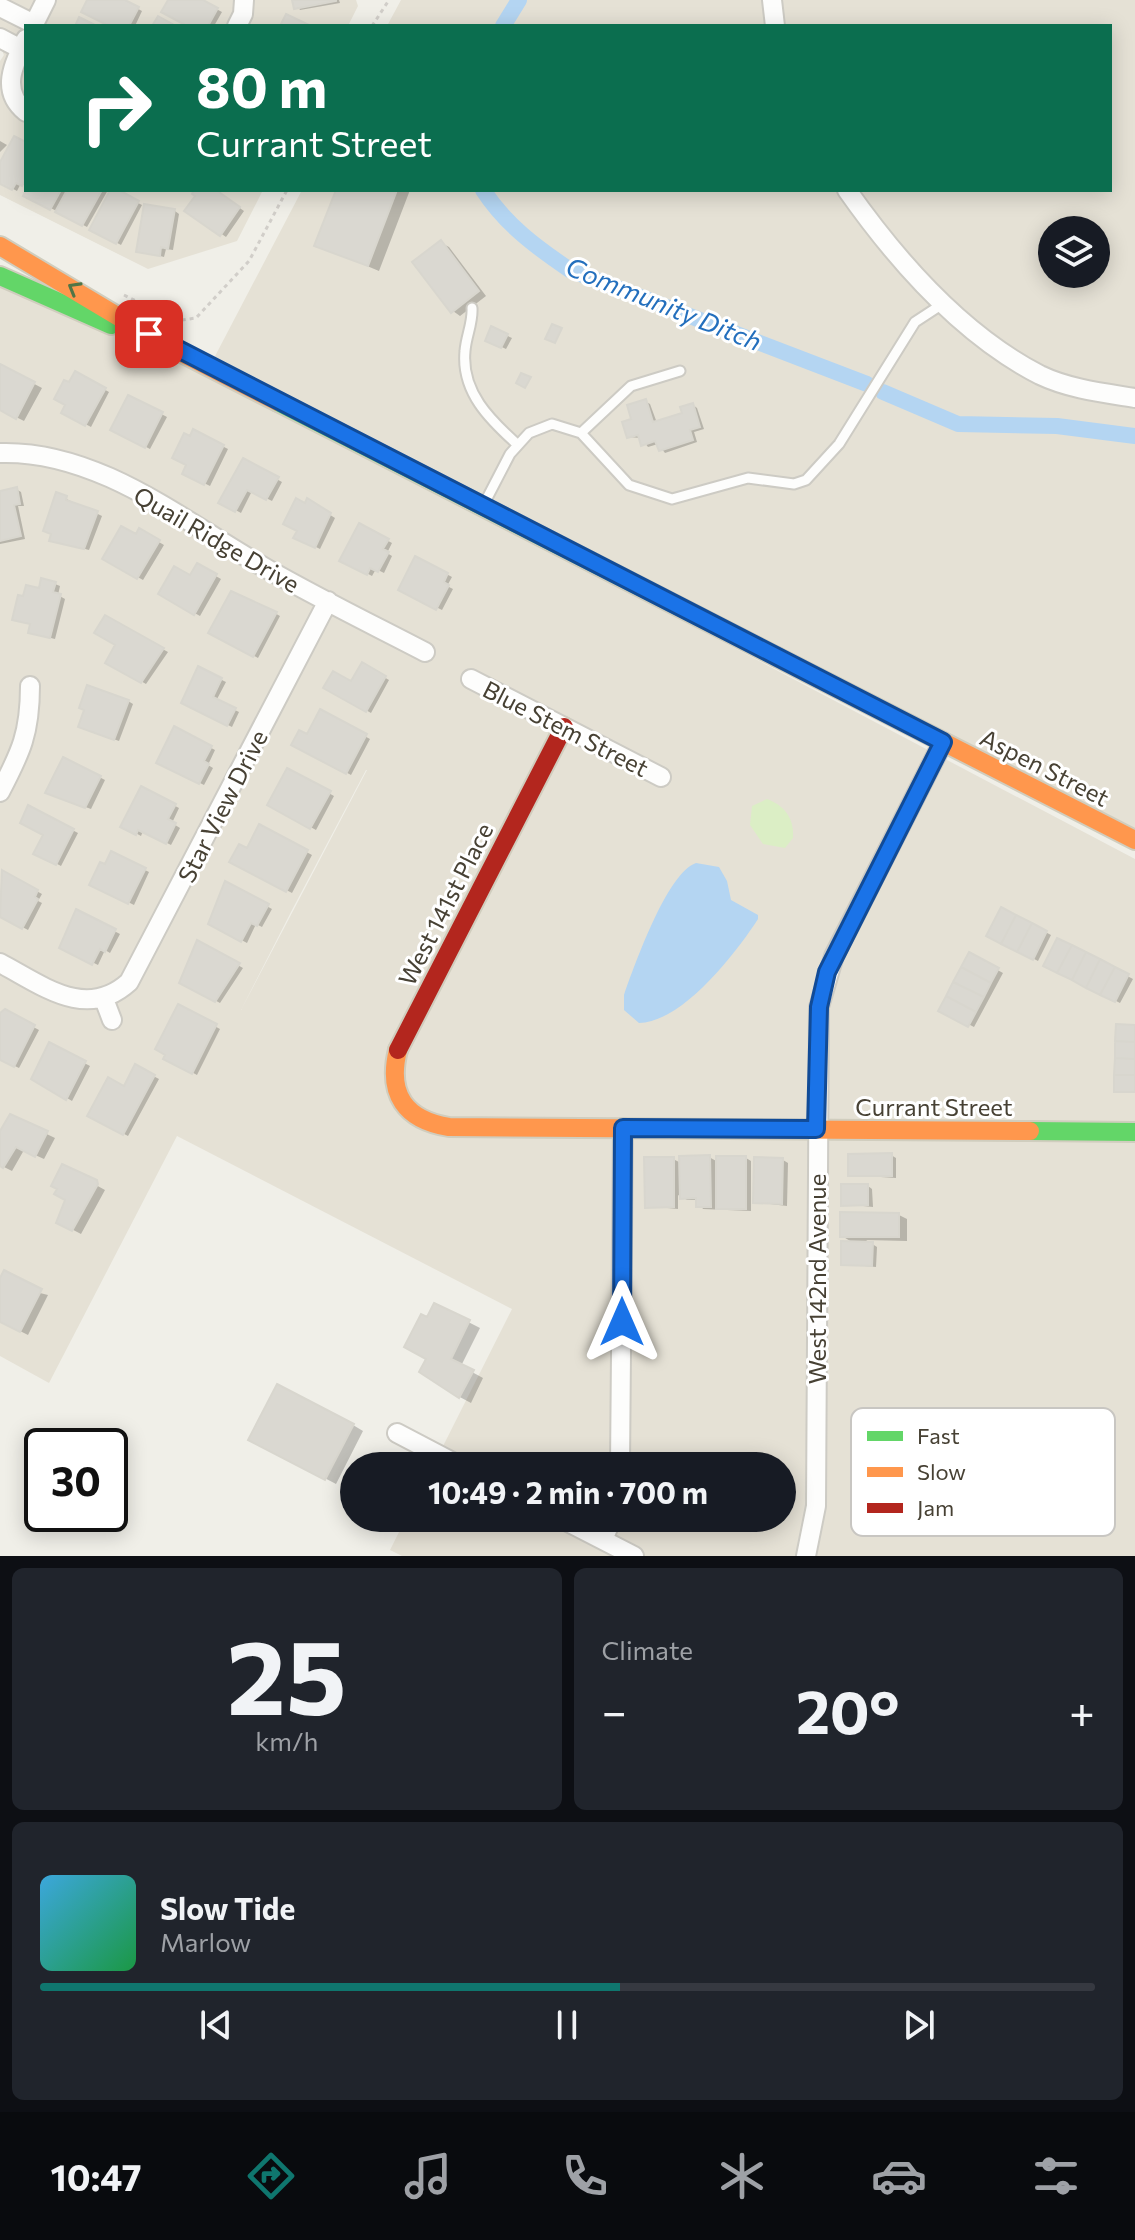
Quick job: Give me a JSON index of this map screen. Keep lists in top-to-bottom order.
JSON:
{
  "streets": {
    "street": [
      "Quail Ridge Drive",
      "Blue Stem Street",
      "Aspen Street",
      "Star View Drive",
      "West 141st Place",
      "Currant Street",
      "West 142nd Avenue"
    ]
  },
  "crossings": [
    ["Quail Ridge Drive", "Star View Drive"],
    ["Blue Stem Street", "West 141st Place"],
    ["Aspen Street", "West 142nd Avenue"],
    ["West 141st Place", "Currant Street"],
    ["Currant Street", "West 142nd Avenue"]
  ],
  "water": ["Community Ditch"],
  "legend": ["Fast", "Slow", "Jam"],
  "page": {
    "turn": ["80 m", "Currant Street"],
    "limit": "30",
    "trip": "10:49 · 2 min · 700 m",
    "tile": [
      ["25", "km/h"],
      "Climate"
    ],
    "heat": ["−", "20°", "+"],
    "song": ["Slow Tide", "Marlow"],
    "tabs": "10:47"
  }
}
